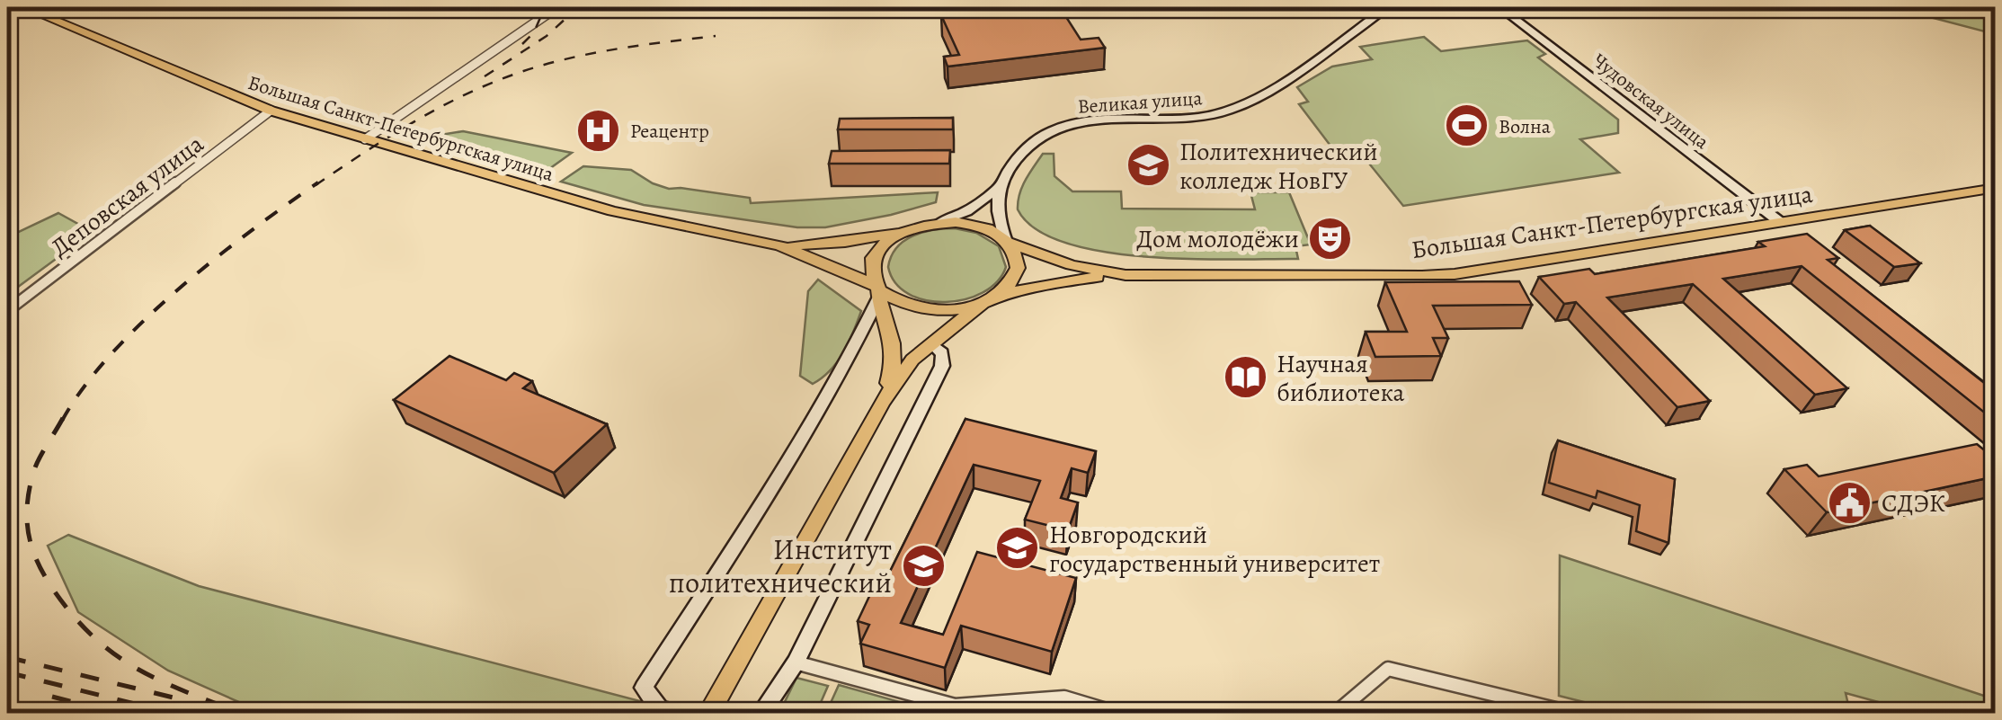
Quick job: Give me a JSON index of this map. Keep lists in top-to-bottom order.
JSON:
{
  "streets": {
    "main road": ["Чудовская улица", "Великая улица", "Большая Санкт-Петербургская улица"],
    "street": ["Деповская улица"]
  },
  "crossings": [
    ["Чудовская улица", "Большая Санкт-Петербургская улица"],
    ["Большая Санкт-Петербургская улица", "Деповская улица"]
  ],
  "places": {
    "sports": ["Волна"],
    "hospital": ["Реацентр"],
    "school or university": ["Политехнический колледж НовГУ", "Новгородский государственный университет", "Институт политехнический"],
    "theatre": ["Дом молодёжи"],
    "library": ["Научная библиотека"],
    "public building": ["СДЭК"]
  }
}
